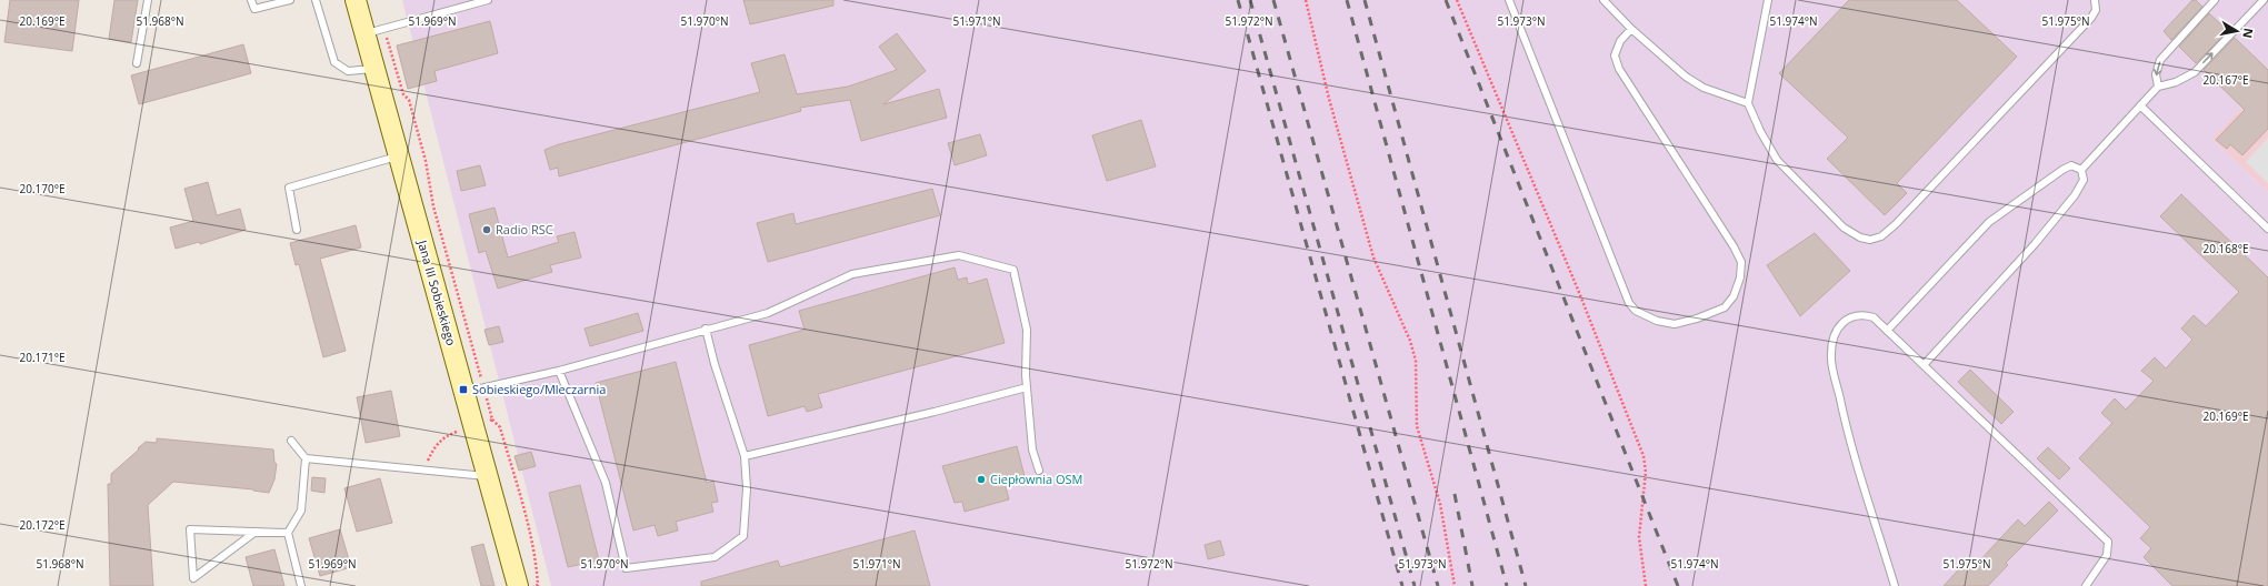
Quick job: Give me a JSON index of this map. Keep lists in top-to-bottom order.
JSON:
{
  "streets": {
    "main road": ["Jana III Sobieskiego"]
  },
  "places": {
    "other": ["Radio RSC", "Ciepłownia OSM"],
    "transit": ["Sobieskiego/Mleczarnia"]
  },
  "north": "right",
  "coordinates": [
    "20.169°E",
    "51.968°N",
    "51.969°N",
    "51.970°N",
    "51.971°N",
    "51.973°N",
    "51.974°N",
    "51.975°N",
    "51.972°N",
    "20.167°E",
    "20.170°E",
    "20.168°E",
    "20.171°E",
    "20.172°E"
  ]
}
